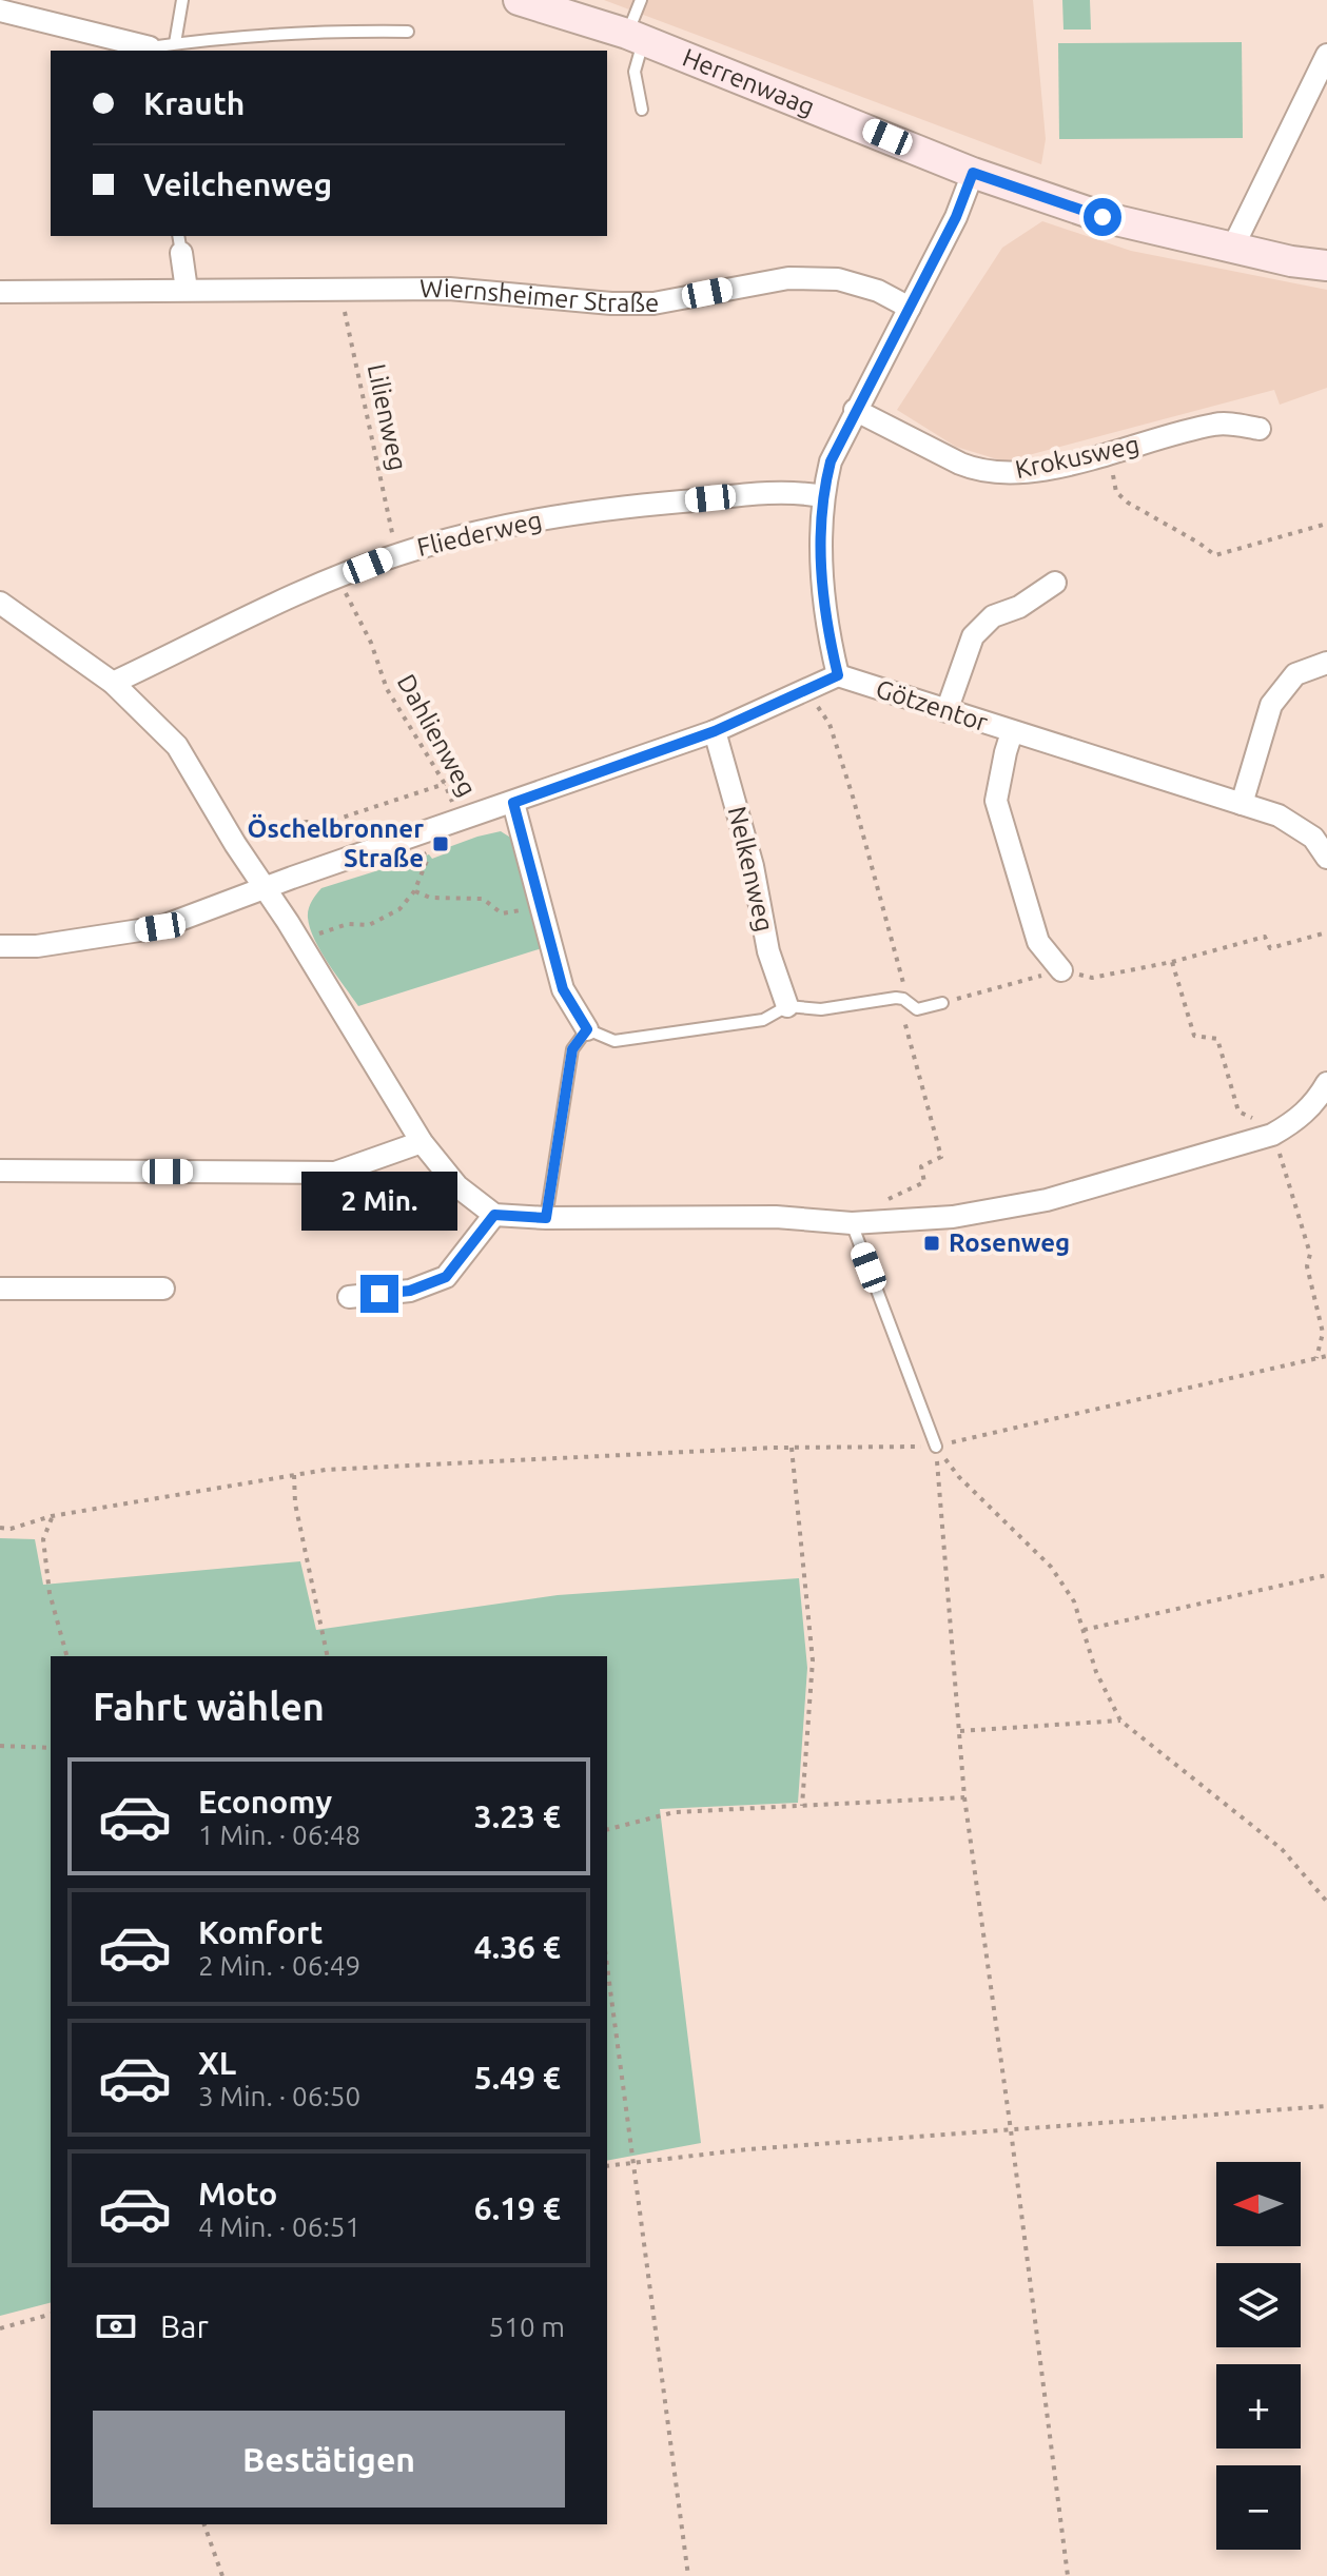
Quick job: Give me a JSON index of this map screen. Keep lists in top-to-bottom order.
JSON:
{
  "streets": {
    "main road": ["Herrenwaag"],
    "street": [
      "Wiernsheimer Straße",
      "Krokusweg",
      "Fliederweg",
      "Götzentor",
      "Nelkenweg"
    ],
    "path": ["Lilienweg", "Dahlienweg"]
  },
  "crossings": [
    ["Wiernsheimer Straße", "Lilienweg"],
    ["Lilienweg", "Fliederweg"],
    ["Fliederweg", "Dahlienweg"]
  ],
  "places": {
    "transit": ["Öschelbronner Straße", "Rosenweg"]
  },
  "north": "left",
  "page": {
    "banner": ["Krauth", "Veilchenweg"],
    "bubble": "2 Min.",
    "heading": "Fahrt wählen",
    "list": [
      {
        "name": "Economy",
        "note": "1 Min. · 06:48",
        "value": "3.23 €"
      },
      {
        "name": "Komfort",
        "note": "2 Min. · 06:49",
        "value": "4.36 €"
      },
      {
        "name": "XL",
        "note": "3 Min. · 06:50",
        "value": "5.49 €"
      },
      {
        "name": "Moto",
        "note": "4 Min. · 06:51",
        "value": "6.19 €"
      }
    ],
    "map_buttons": ["+", "−"],
    "pay": ["Bar", "510 m"],
    "buttons": "Bestätigen"
  }
}
